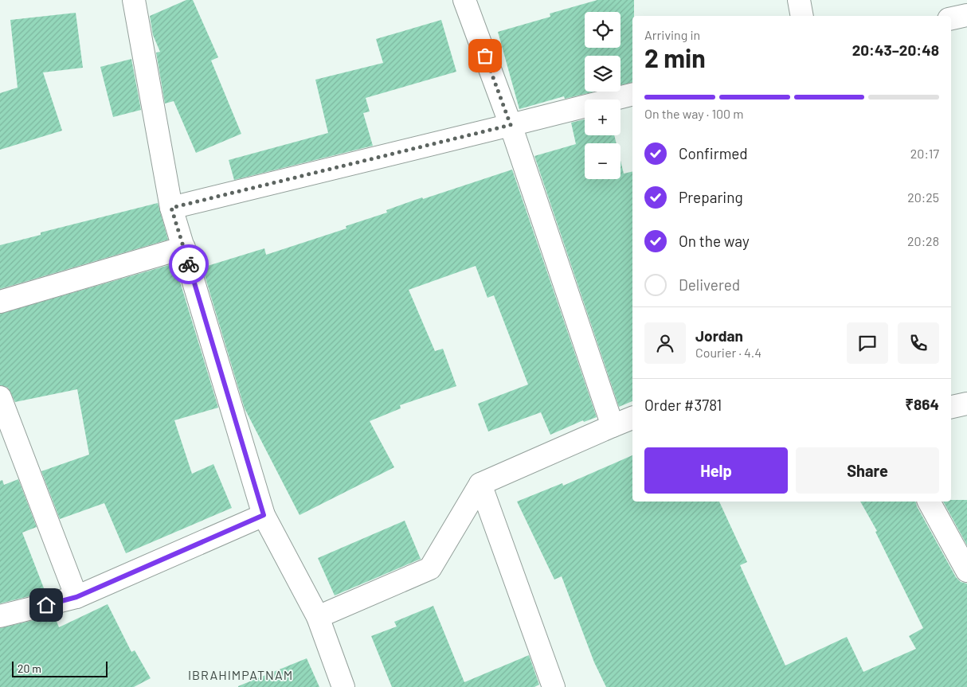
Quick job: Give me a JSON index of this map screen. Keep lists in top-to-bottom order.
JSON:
{
  "districts": ["IBRAHIMPATNAM"],
  "scale_bar": "20 m",
  "page": {
    "map_buttons": ["+", "−"],
    "heading": ["2 min", "Arriving in", "20:43–20:48"],
    "panel": [
      "Jordan",
      "Courier · 4.4",
      "Order #3781",
      "₹864"
    ],
    "bar": "On the way · 100 m",
    "list": [
      ["Confirmed", "20:17"],
      ["Preparing", "20:25"],
      ["On the way", "20:28"],
      "Delivered"
    ],
    "buttons": ["Help", "Share"],
    "scale": "20 m"
  }
}
